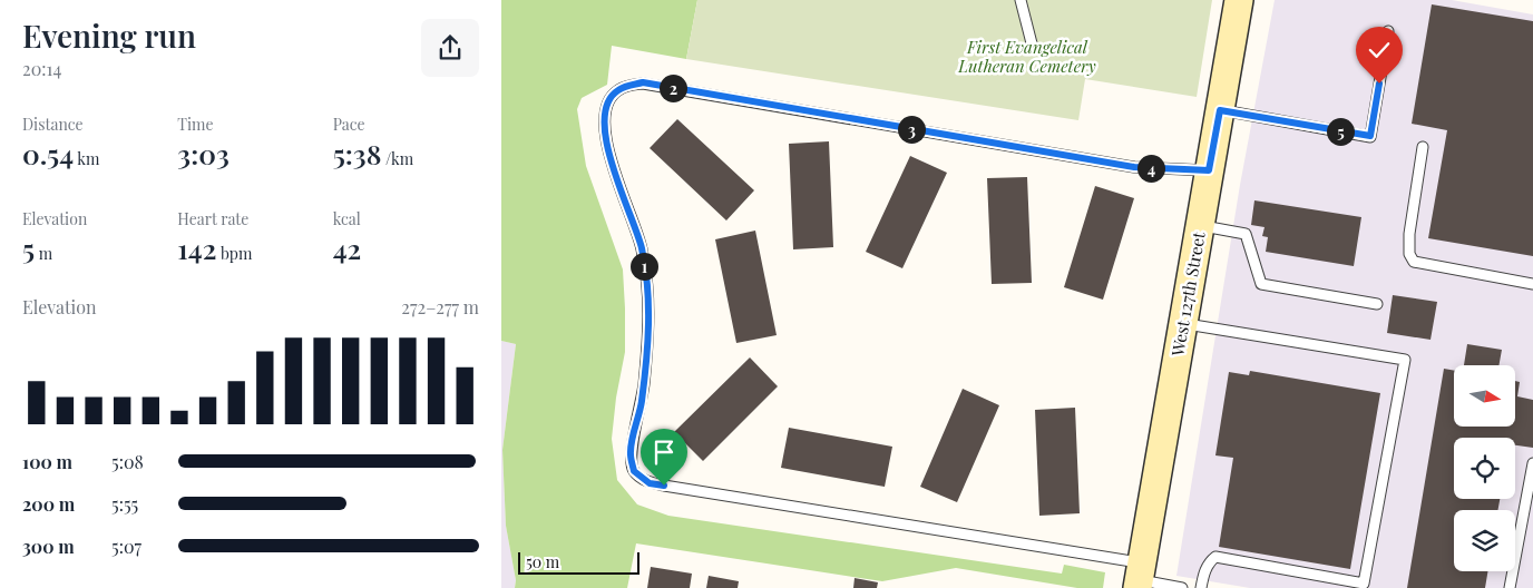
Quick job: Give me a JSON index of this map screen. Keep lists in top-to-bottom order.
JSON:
{
  "streets": {
    "main road": ["West 127th Street"]
  },
  "parks": ["First Evangelical Lutheran Cemetery"],
  "scale_bar": "50 m",
  "north": "right",
  "page": {
    "heading": ["Evening run", "20:14"],
    "pins": [
      "2",
      "3",
      "5",
      "4",
      "1"
    ],
    "stats": [
      ["Distance", "0.54 km"],
      ["Time", "3:03"],
      ["Pace", "5:38 /km"],
      ["Elevation", "5 m"],
      ["Heart rate", "142 bpm"],
      ["kcal", "42"]
    ],
    "chart": ["Elevation", "272–277 m"],
    "list": [
      {
        "name": "100 m",
        "note": "5:08"
      },
      {
        "name": "200 m",
        "note": "5:55"
      },
      {
        "name": "300 m",
        "note": "5:07"
      }
    ],
    "scale": "50 m"
  }
}
